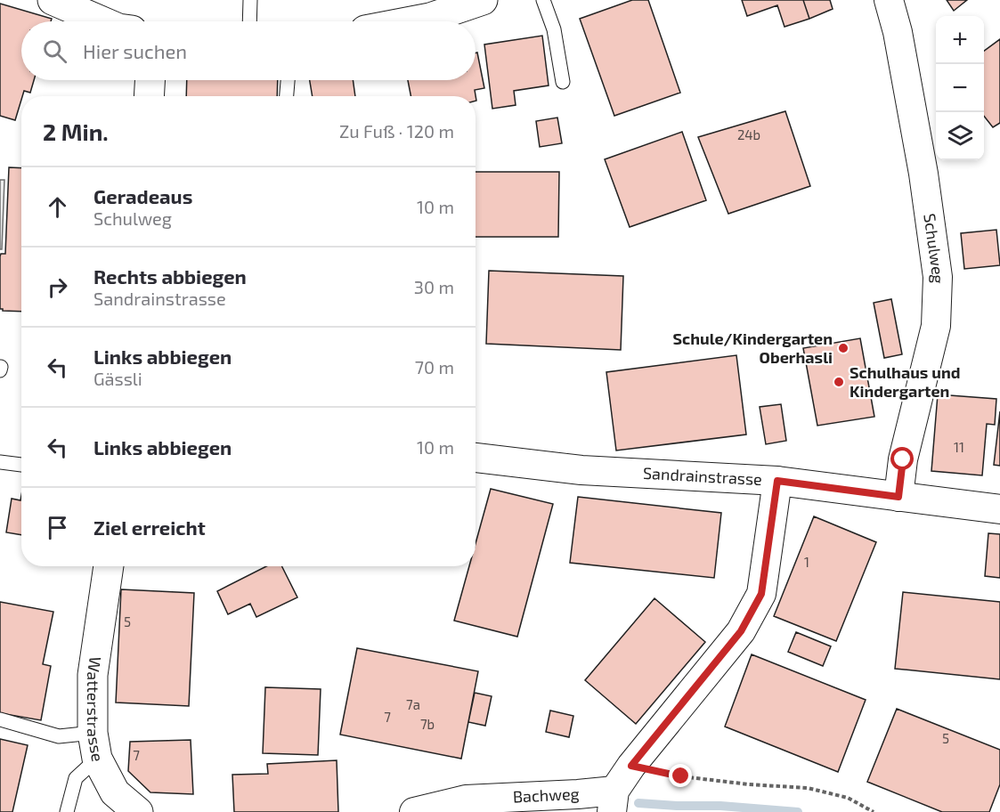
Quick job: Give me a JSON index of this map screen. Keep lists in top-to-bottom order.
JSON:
{
  "streets": {
    "street": [
      "Schulweg",
      "Sandrainstrasse",
      "Watterstrasse",
      "Bachweg"
    ]
  },
  "crossings": [
    ["Schulweg", "Sandrainstrasse"]
  ],
  "places": ["Schule/Kindergarten Oberhasli", "Schulhaus und Kindergarten"],
  "house_numbers": [
    "24b",
    "11",
    "1",
    "5",
    "7a",
    "7",
    "7b",
    "5",
    "7"
  ],
  "page": {
    "map_buttons": ["+", "−"],
    "search": "Hier suchen",
    "heading": ["2 Min.", "Zu Fuß · 120 m"],
    "list": [
      ["Geradeaus", "Schulweg", "10 m"],
      ["Rechts abbiegen", "Sandrainstrasse", "30 m"],
      ["Links abbiegen", "Gässli", "70 m"],
      ["Links abbiegen", "10 m"],
      "Ziel erreicht"
    ]
  }
}
